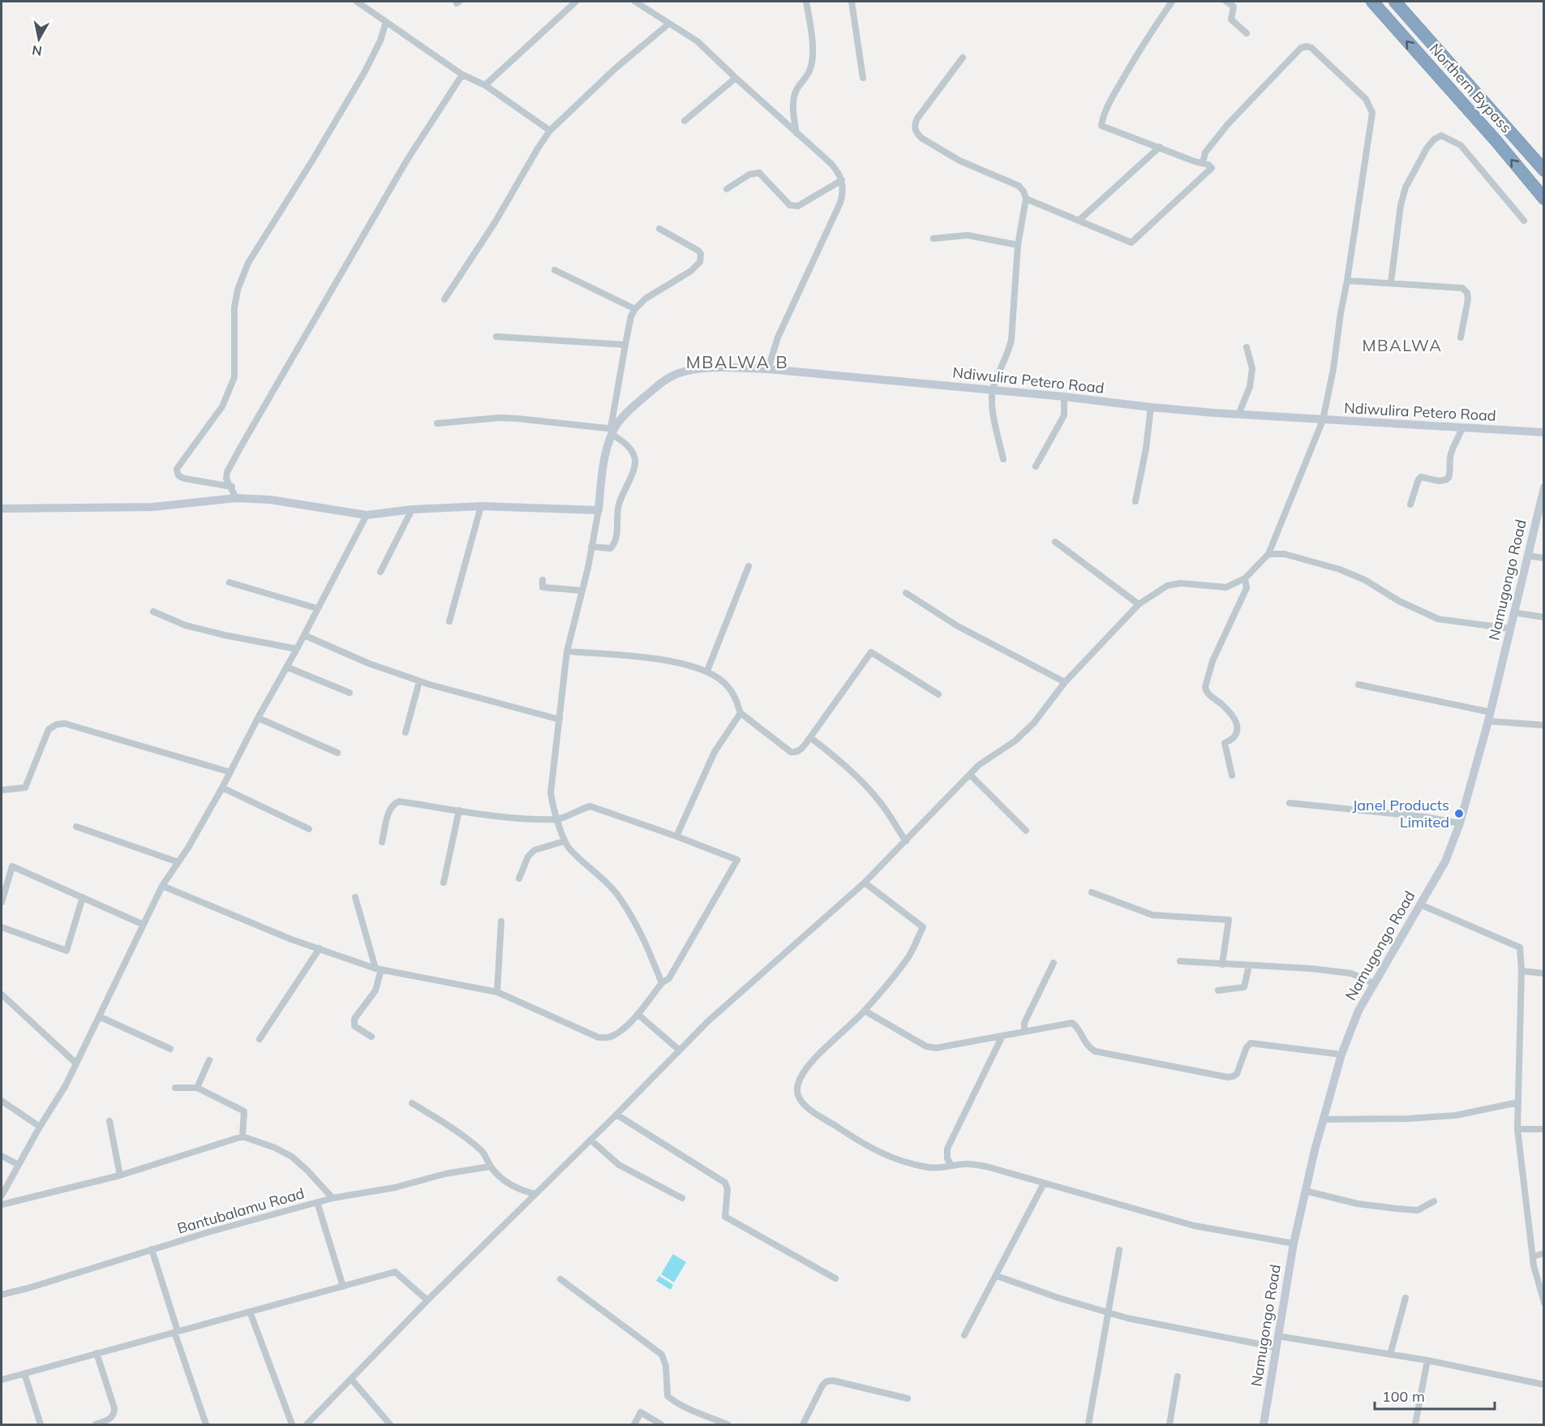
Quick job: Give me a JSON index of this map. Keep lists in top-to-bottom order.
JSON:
{
  "streets": {
    "highway": ["Northern Bypass"],
    "street": ["Ndiwulira Petero Road", "Namugongo Road", "Bantubalamu Road"]
  },
  "districts": ["MBALWA", "MBALWA B"],
  "places": ["Janel Products Limited"],
  "scale_bar": "100 m",
  "north": "bottom"
}
